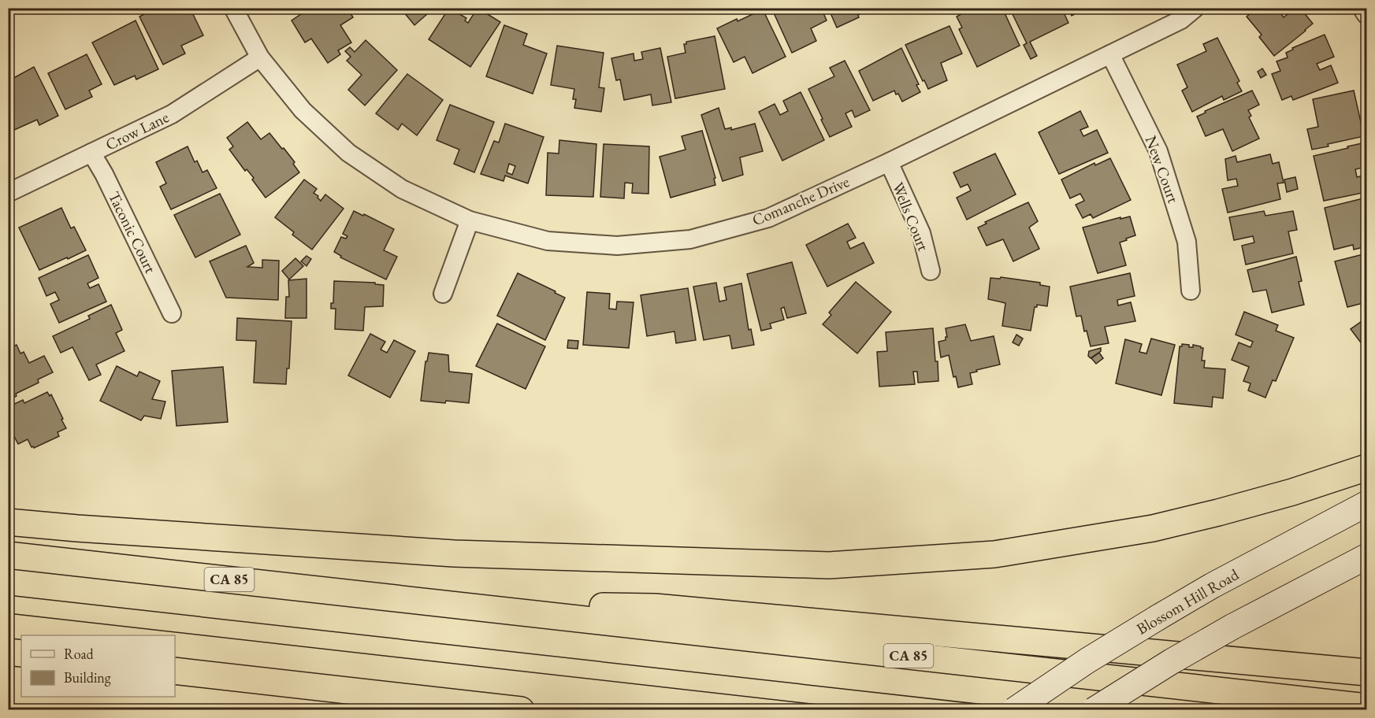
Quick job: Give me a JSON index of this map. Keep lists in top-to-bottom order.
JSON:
{
  "streets": {
    "highway": ["CA 85"],
    "main road": ["Blossom Hill Road"],
    "street": [
      "Crow Lane",
      "New Court",
      "Comanche Drive",
      "Wells Court",
      "Taconic Court"
    ]
  },
  "crossings": [
    ["Crow Lane", "Comanche Drive"],
    ["Crow Lane", "Taconic Court"],
    ["New Court", "Comanche Drive"],
    ["Comanche Drive", "Wells Court"]
  ],
  "legend": ["Road", "Building"]
}
